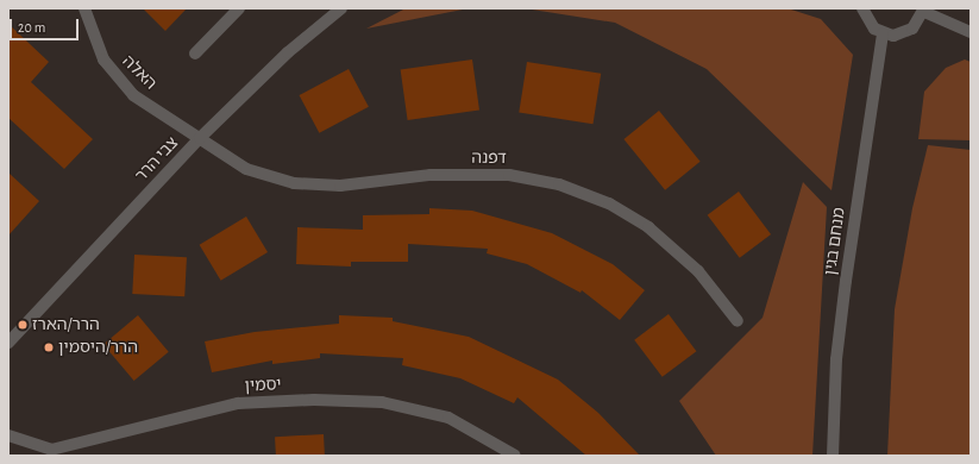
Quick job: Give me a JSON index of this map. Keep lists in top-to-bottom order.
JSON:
{
  "streets": {
    "street": [
      "האלה",
      "דפנה",
      "צבי הרר",
      "מנחם בגין",
      "יסמין"
    ]
  },
  "crossings": [
    ["האלה", "דפנה"],
    ["האלה", "צבי הרר"],
    ["דפנה", "צבי הרר"]
  ],
  "places": ["הרר/הארז", "הרר/היסמין"],
  "scale_bar": "20 m"
}
